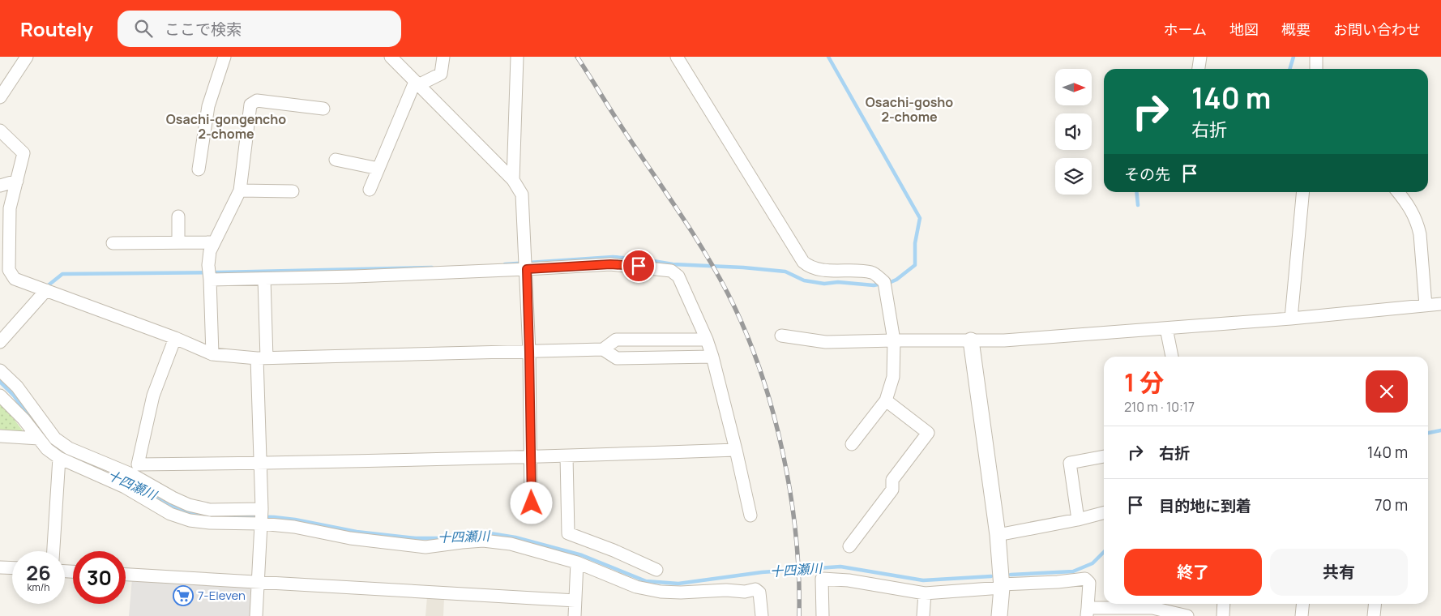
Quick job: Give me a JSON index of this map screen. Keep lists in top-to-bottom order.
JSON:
{
  "districts": ["Osachi-gosho 2-chome", "Osachi-gongencho 2-chome"],
  "water": ["十四瀬川"],
  "places": {
    "supermarket": ["7-Eleven"]
  },
  "north": "right",
  "page": {
    "header": "Routely",
    "search": "ここで検索",
    "nav": [
      "ホーム",
      "地図",
      "概要",
      "お問い合わせ"
    ],
    "turn": ["140 m", "右折"],
    "then": "その先",
    "heading": ["1 分", "210 m · 10:17"],
    "list": [
      {
        "name": "右折",
        "value": "140 m"
      },
      {
        "name": "目的地に到着",
        "value": "70 m"
      }
    ],
    "buttons": ["終了", "共有"],
    "speed": "26 km/h",
    "limit": "30"
  }
}
